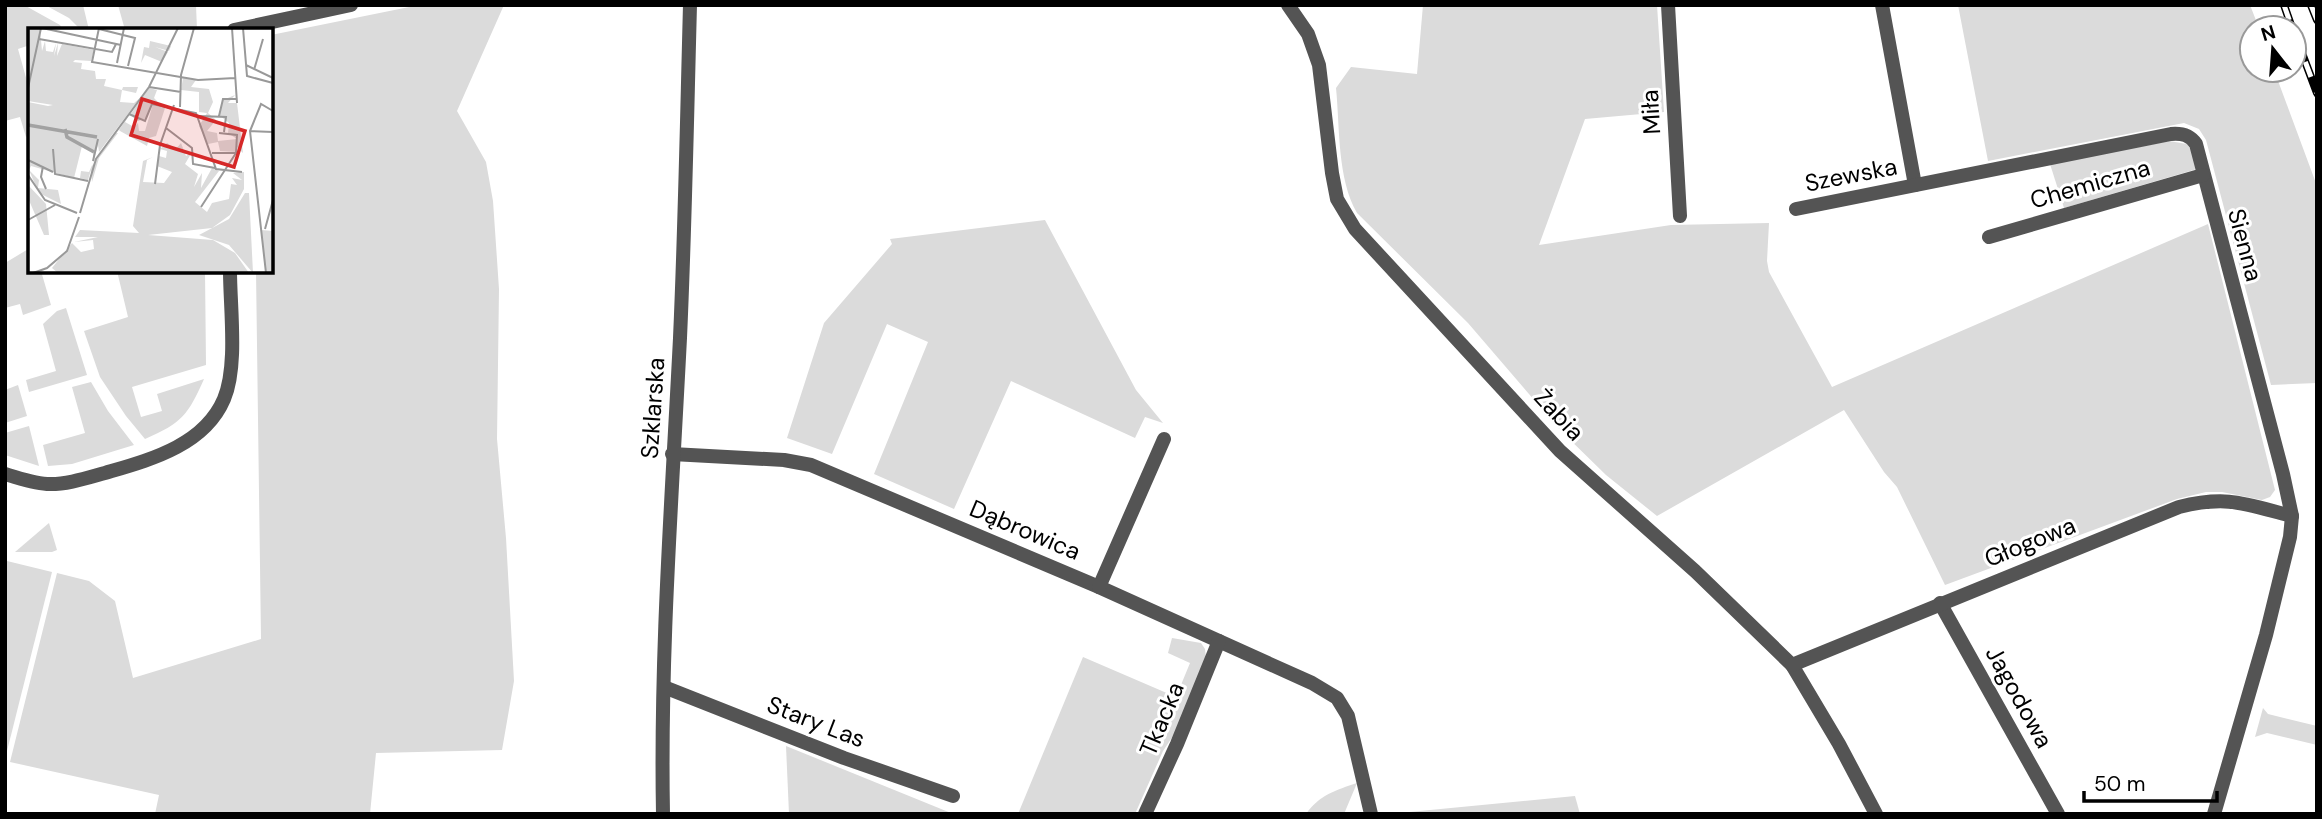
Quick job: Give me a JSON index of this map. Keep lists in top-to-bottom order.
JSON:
{
  "streets": {
    "street": [
      "Miła",
      "Szewska",
      "Chemiczna",
      "Sienna",
      "Szklarska",
      "Żabia",
      "Dąbrowica",
      "Głogowa",
      "Jagodowa",
      "Tkacka",
      "Stary Las"
    ]
  },
  "crossings": [
    ["Szewska", "Sienna"],
    ["Chemiczna", "Sienna"],
    ["Sienna", "Głogowa"],
    ["Szklarska", "Dąbrowica"],
    ["Szklarska", "Stary Las"],
    ["Żabia", "Głogowa"],
    ["Dąbrowica", "Tkacka"],
    ["Głogowa", "Jagodowa"]
  ],
  "scale_bar": "50 m",
  "north": "top"
}
